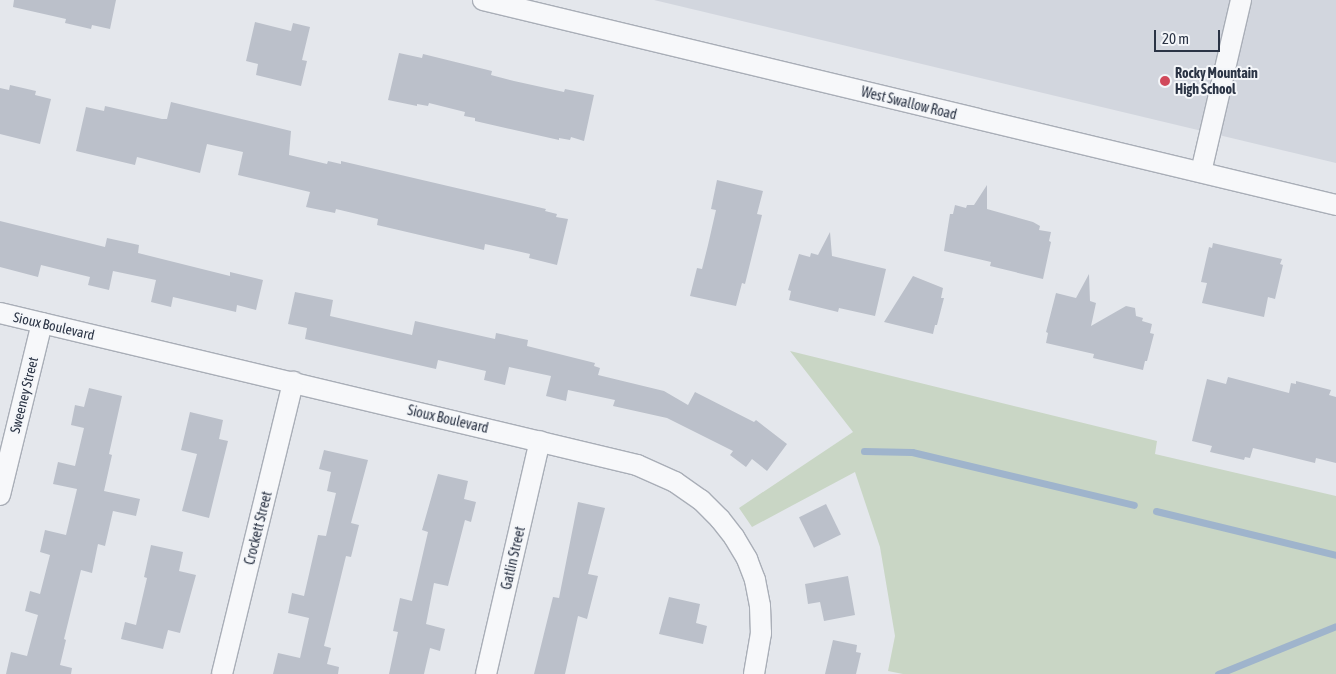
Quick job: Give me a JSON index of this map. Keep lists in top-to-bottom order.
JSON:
{
  "streets": {
    "street": [
      "West Swallow Road",
      "Sioux Boulevard",
      "Sweeney Street",
      "Crockett Street",
      "Gatlin Street"
    ]
  },
  "crossings": [
    ["Sioux Boulevard", "Sweeney Street"],
    ["Sioux Boulevard", "Crockett Street"],
    ["Sioux Boulevard", "Gatlin Street"]
  ],
  "places": ["Rocky Mountain High School"],
  "scale_bar": "20 m"
}
